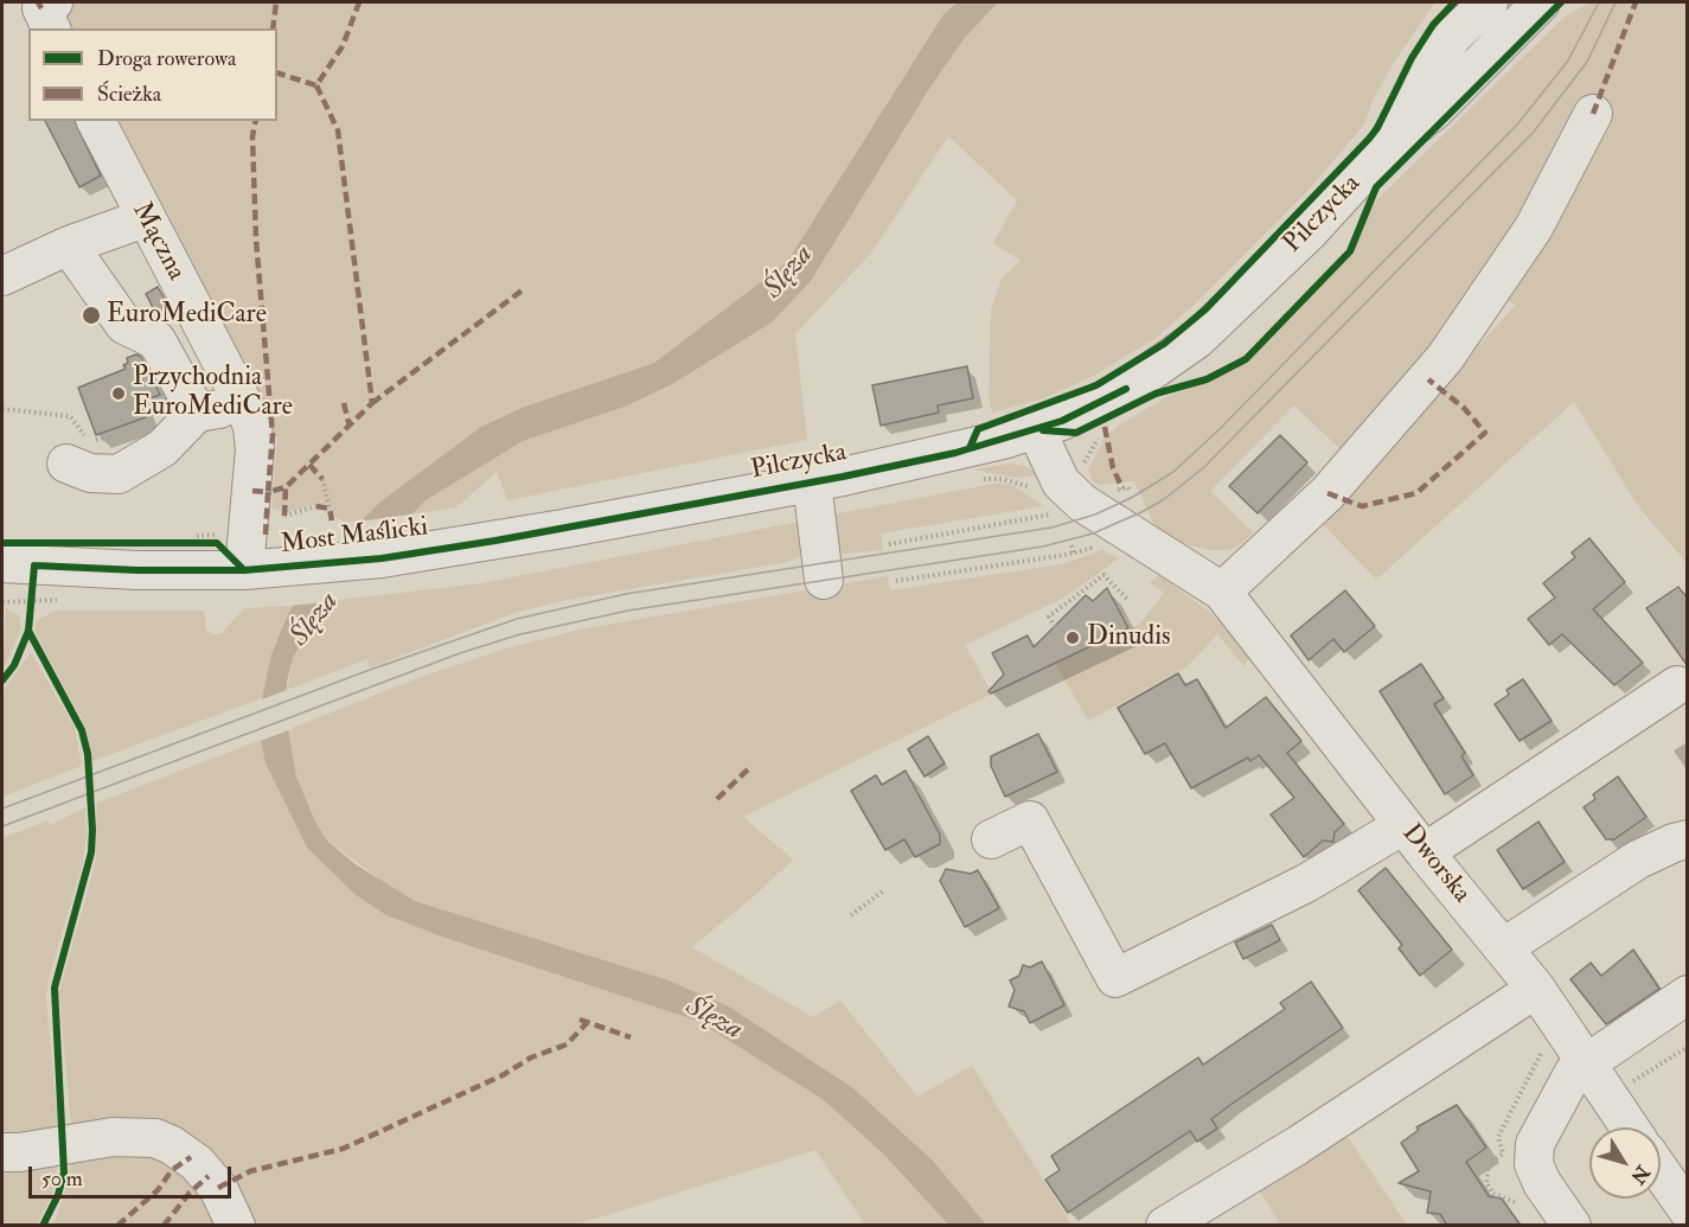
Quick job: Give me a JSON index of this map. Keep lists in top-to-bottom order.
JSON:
{
  "streets": {
    "street": [
      "Pilczycka",
      "Mączna",
      "Most Maślicki",
      "Dworska"
    ]
  },
  "crossings": [
    ["Pilczycka", "Most Maślicki"],
    ["Pilczycka", "Dworska"],
    ["Mączna", "Most Maślicki"]
  ],
  "water": ["Ślęza"],
  "places": ["EuroMediCare", "Przychodnia EuroMediCare", "Dinudis"],
  "legend": ["Droga rowerowa", "Ścieżka"],
  "scale_bar": "50 m",
  "north": "bottom right"
}
